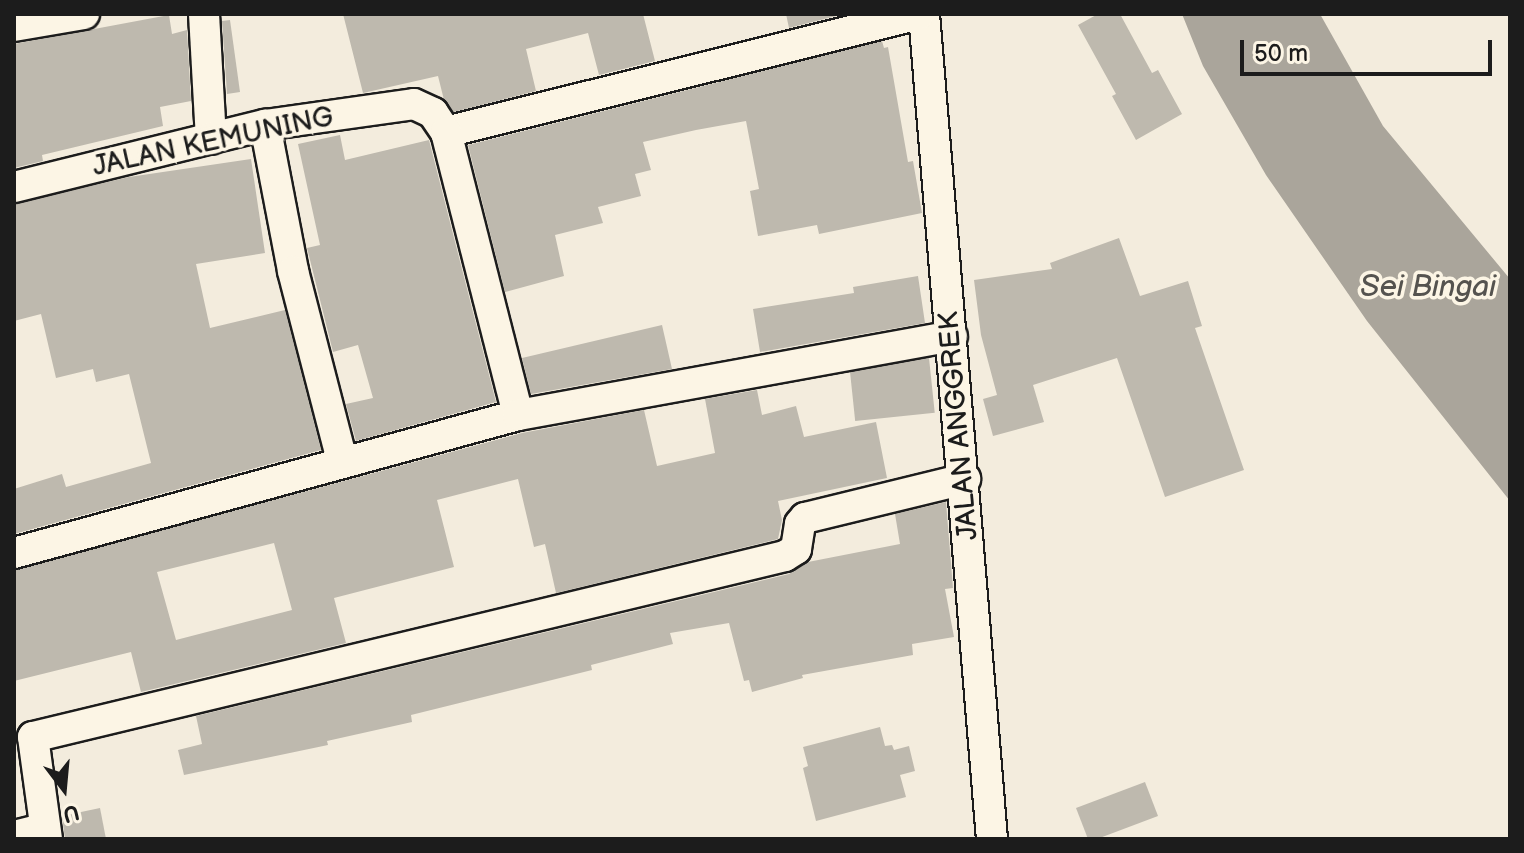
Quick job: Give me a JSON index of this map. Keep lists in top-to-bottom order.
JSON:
{
  "streets": {
    "street": ["JALAN KEMUNING", "JALAN ANGGREK"]
  },
  "water": ["Sei Bingai"],
  "scale_bar": "50 m",
  "north": "bottom"
}
